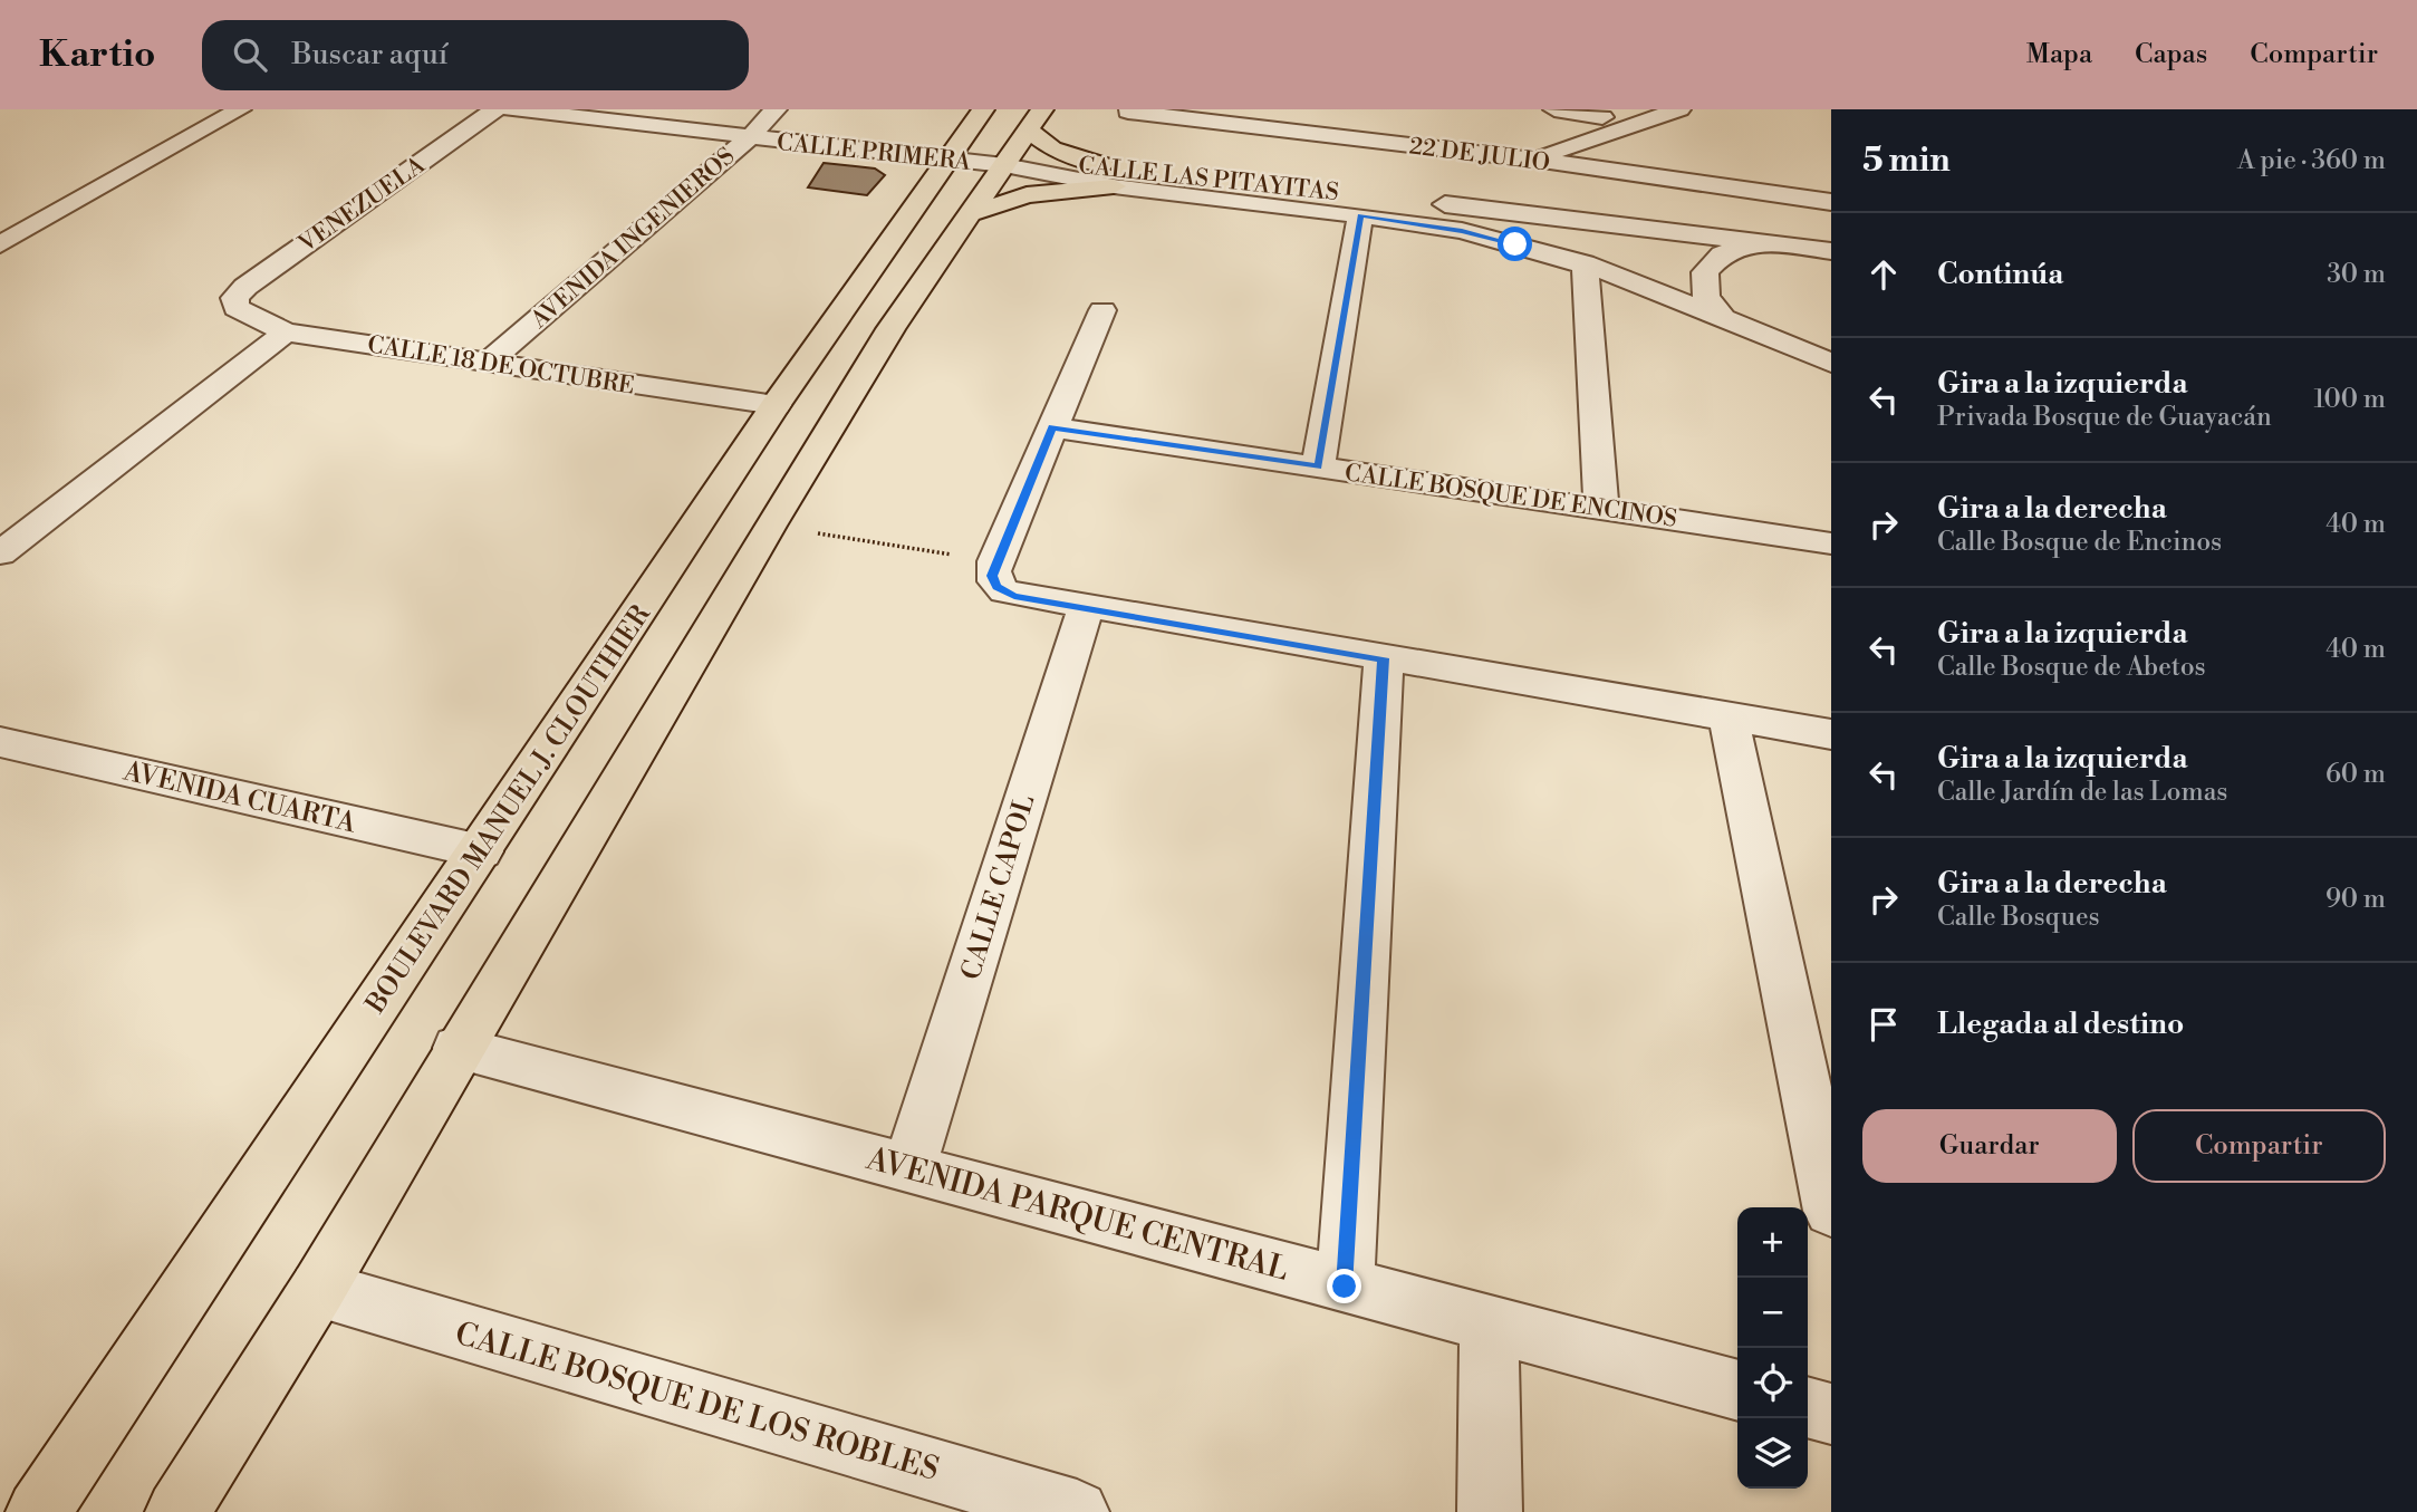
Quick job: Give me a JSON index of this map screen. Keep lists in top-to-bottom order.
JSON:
{
  "streets": {
    "main road": ["BOULEVARD MANUEL J. CLOUTHIER"],
    "street": [
      "CALLE PRIMERA",
      "22 DE JULIO",
      "CALLE LAS PITAYITAS",
      "VENEZUELA",
      "AVENIDA INGENIEROS",
      "CALLE 18 DE OCTUBRE",
      "CALLE BOSQUE DE ENCINOS",
      "AVENIDA CUARTA",
      "CALLE CAPOL",
      "AVENIDA PARQUE CENTRAL",
      "CALLE BOSQUE DE LOS ROBLES"
    ]
  },
  "crossings": [
    ["CALLE PRIMERA", "CALLE LAS PITAYITAS"],
    ["CALLE PRIMERA", "AVENIDA INGENIEROS"],
    ["CALLE PRIMERA", "BOULEVARD MANUEL J. CLOUTHIER"],
    ["VENEZUELA", "CALLE 18 DE OCTUBRE"],
    ["AVENIDA INGENIEROS", "CALLE 18 DE OCTUBRE"],
    ["CALLE 18 DE OCTUBRE", "BOULEVARD MANUEL J. CLOUTHIER"],
    ["AVENIDA CUARTA", "BOULEVARD MANUEL J. CLOUTHIER"],
    ["CALLE CAPOL", "AVENIDA PARQUE CENTRAL"]
  ],
  "page": {
    "header": "Kartio",
    "search": "Buscar aquí",
    "nav": ["Mapa", "Capas", "Compartir"],
    "heading": ["5 min", "A pie · 360 m"],
    "list": [
      ["Continúa", "30 m"],
      ["Gira a la izquierda", "Privada Bosque de Guayacán", "100 m"],
      ["Gira a la derecha", "Calle Bosque de Encinos", "40 m"],
      ["Gira a la izquierda", "Calle Bosque de Abetos", "40 m"],
      ["Gira a la izquierda", "Calle Jardín de las Lomas", "60 m"],
      ["Gira a la derecha", "Calle Bosques", "90 m"],
      "Llegada al destino"
    ],
    "buttons": ["Guardar", "Compartir"],
    "map_buttons": ["+", "−"]
  }
}
